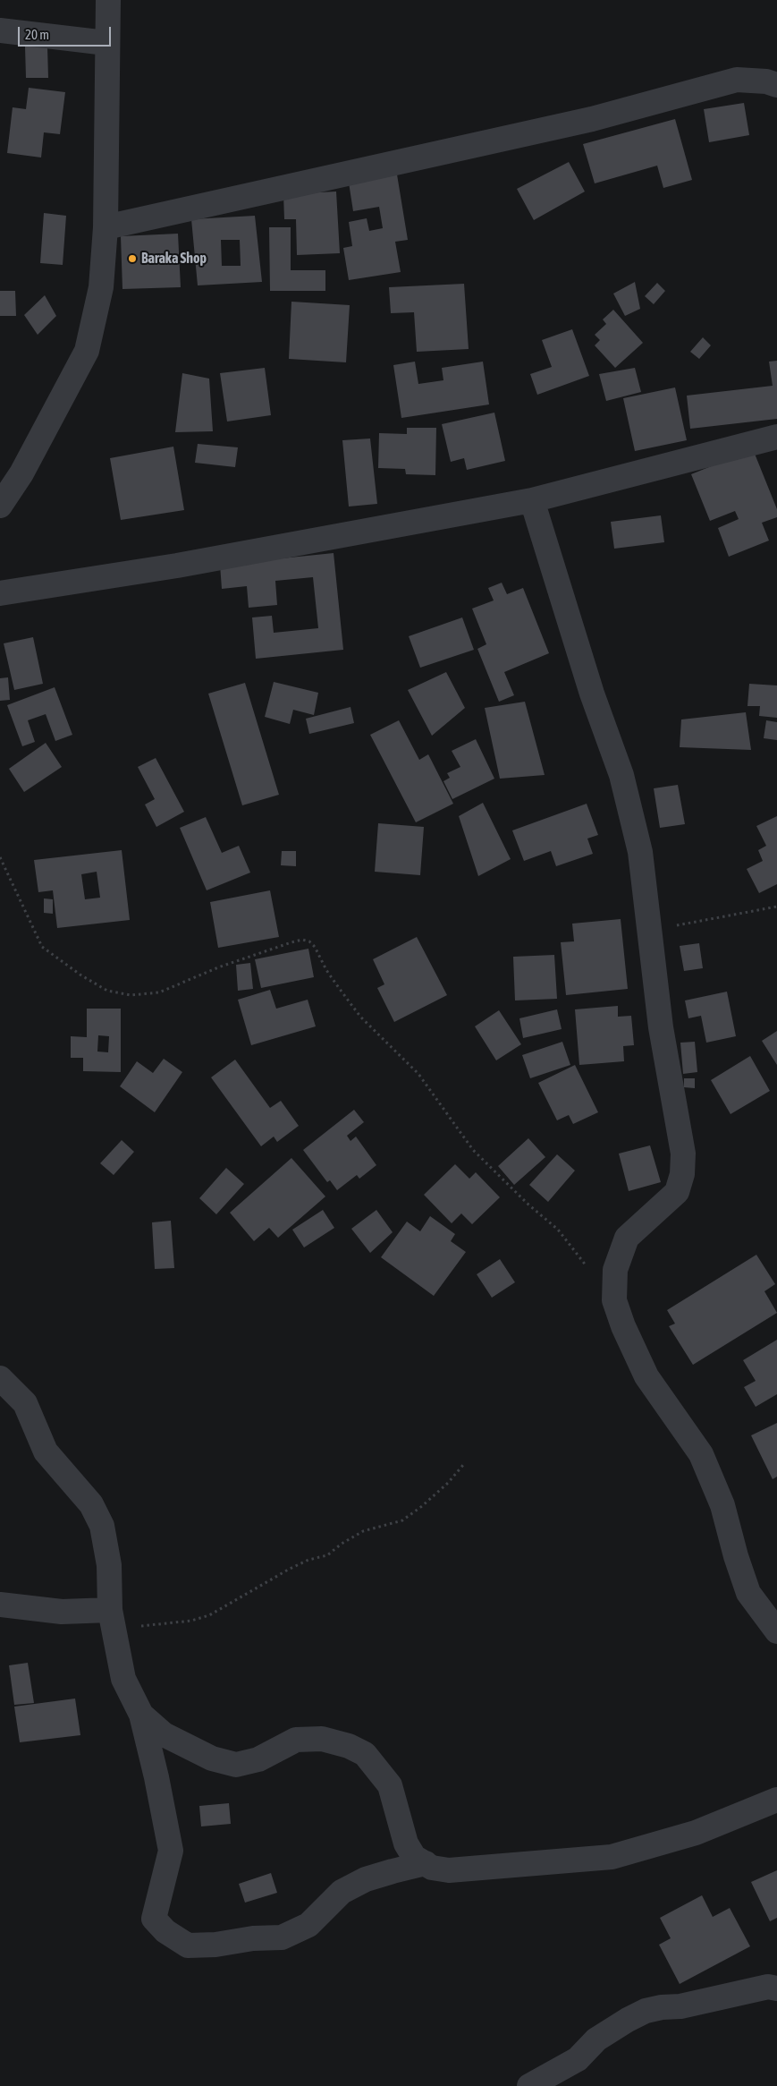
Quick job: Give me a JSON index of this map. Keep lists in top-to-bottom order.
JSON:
{
  "places": ["Baraka Shop"],
  "scale_bar": "20 m"
}
